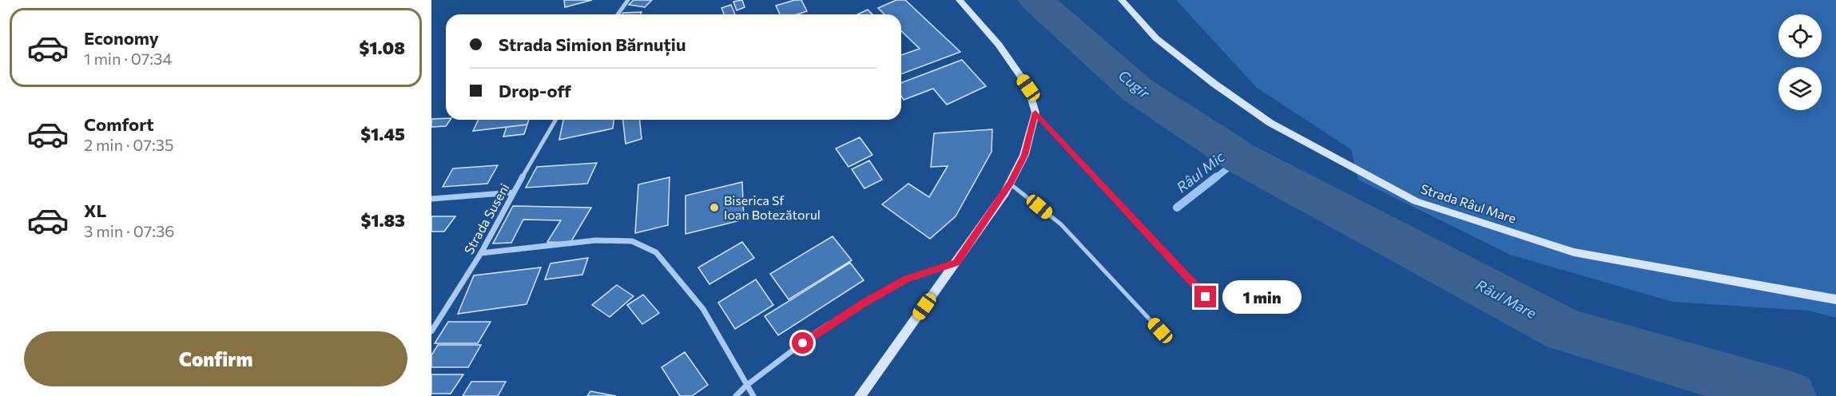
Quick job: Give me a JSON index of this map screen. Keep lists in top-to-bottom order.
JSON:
{
  "streets": {
    "street": ["Strada Râul Mare", "Strada Suseni"]
  },
  "water": ["Cugir", "Râul Mic", "Râul Mare"],
  "places": ["Biserica Sf Ioan Botezătorul"],
  "page": {
    "list": [
      {
        "name": "Economy",
        "note": "1 min · 07:34",
        "value": "$1.08"
      },
      {
        "name": "Comfort",
        "note": "2 min · 07:35",
        "value": "$1.45"
      },
      {
        "name": "XL",
        "note": "3 min · 07:36",
        "value": "$1.83"
      }
    ],
    "banner": ["Strada Simion Bărnuțiu", "Drop-off"],
    "bubble": "1 min",
    "buttons": "Confirm"
  }
}
